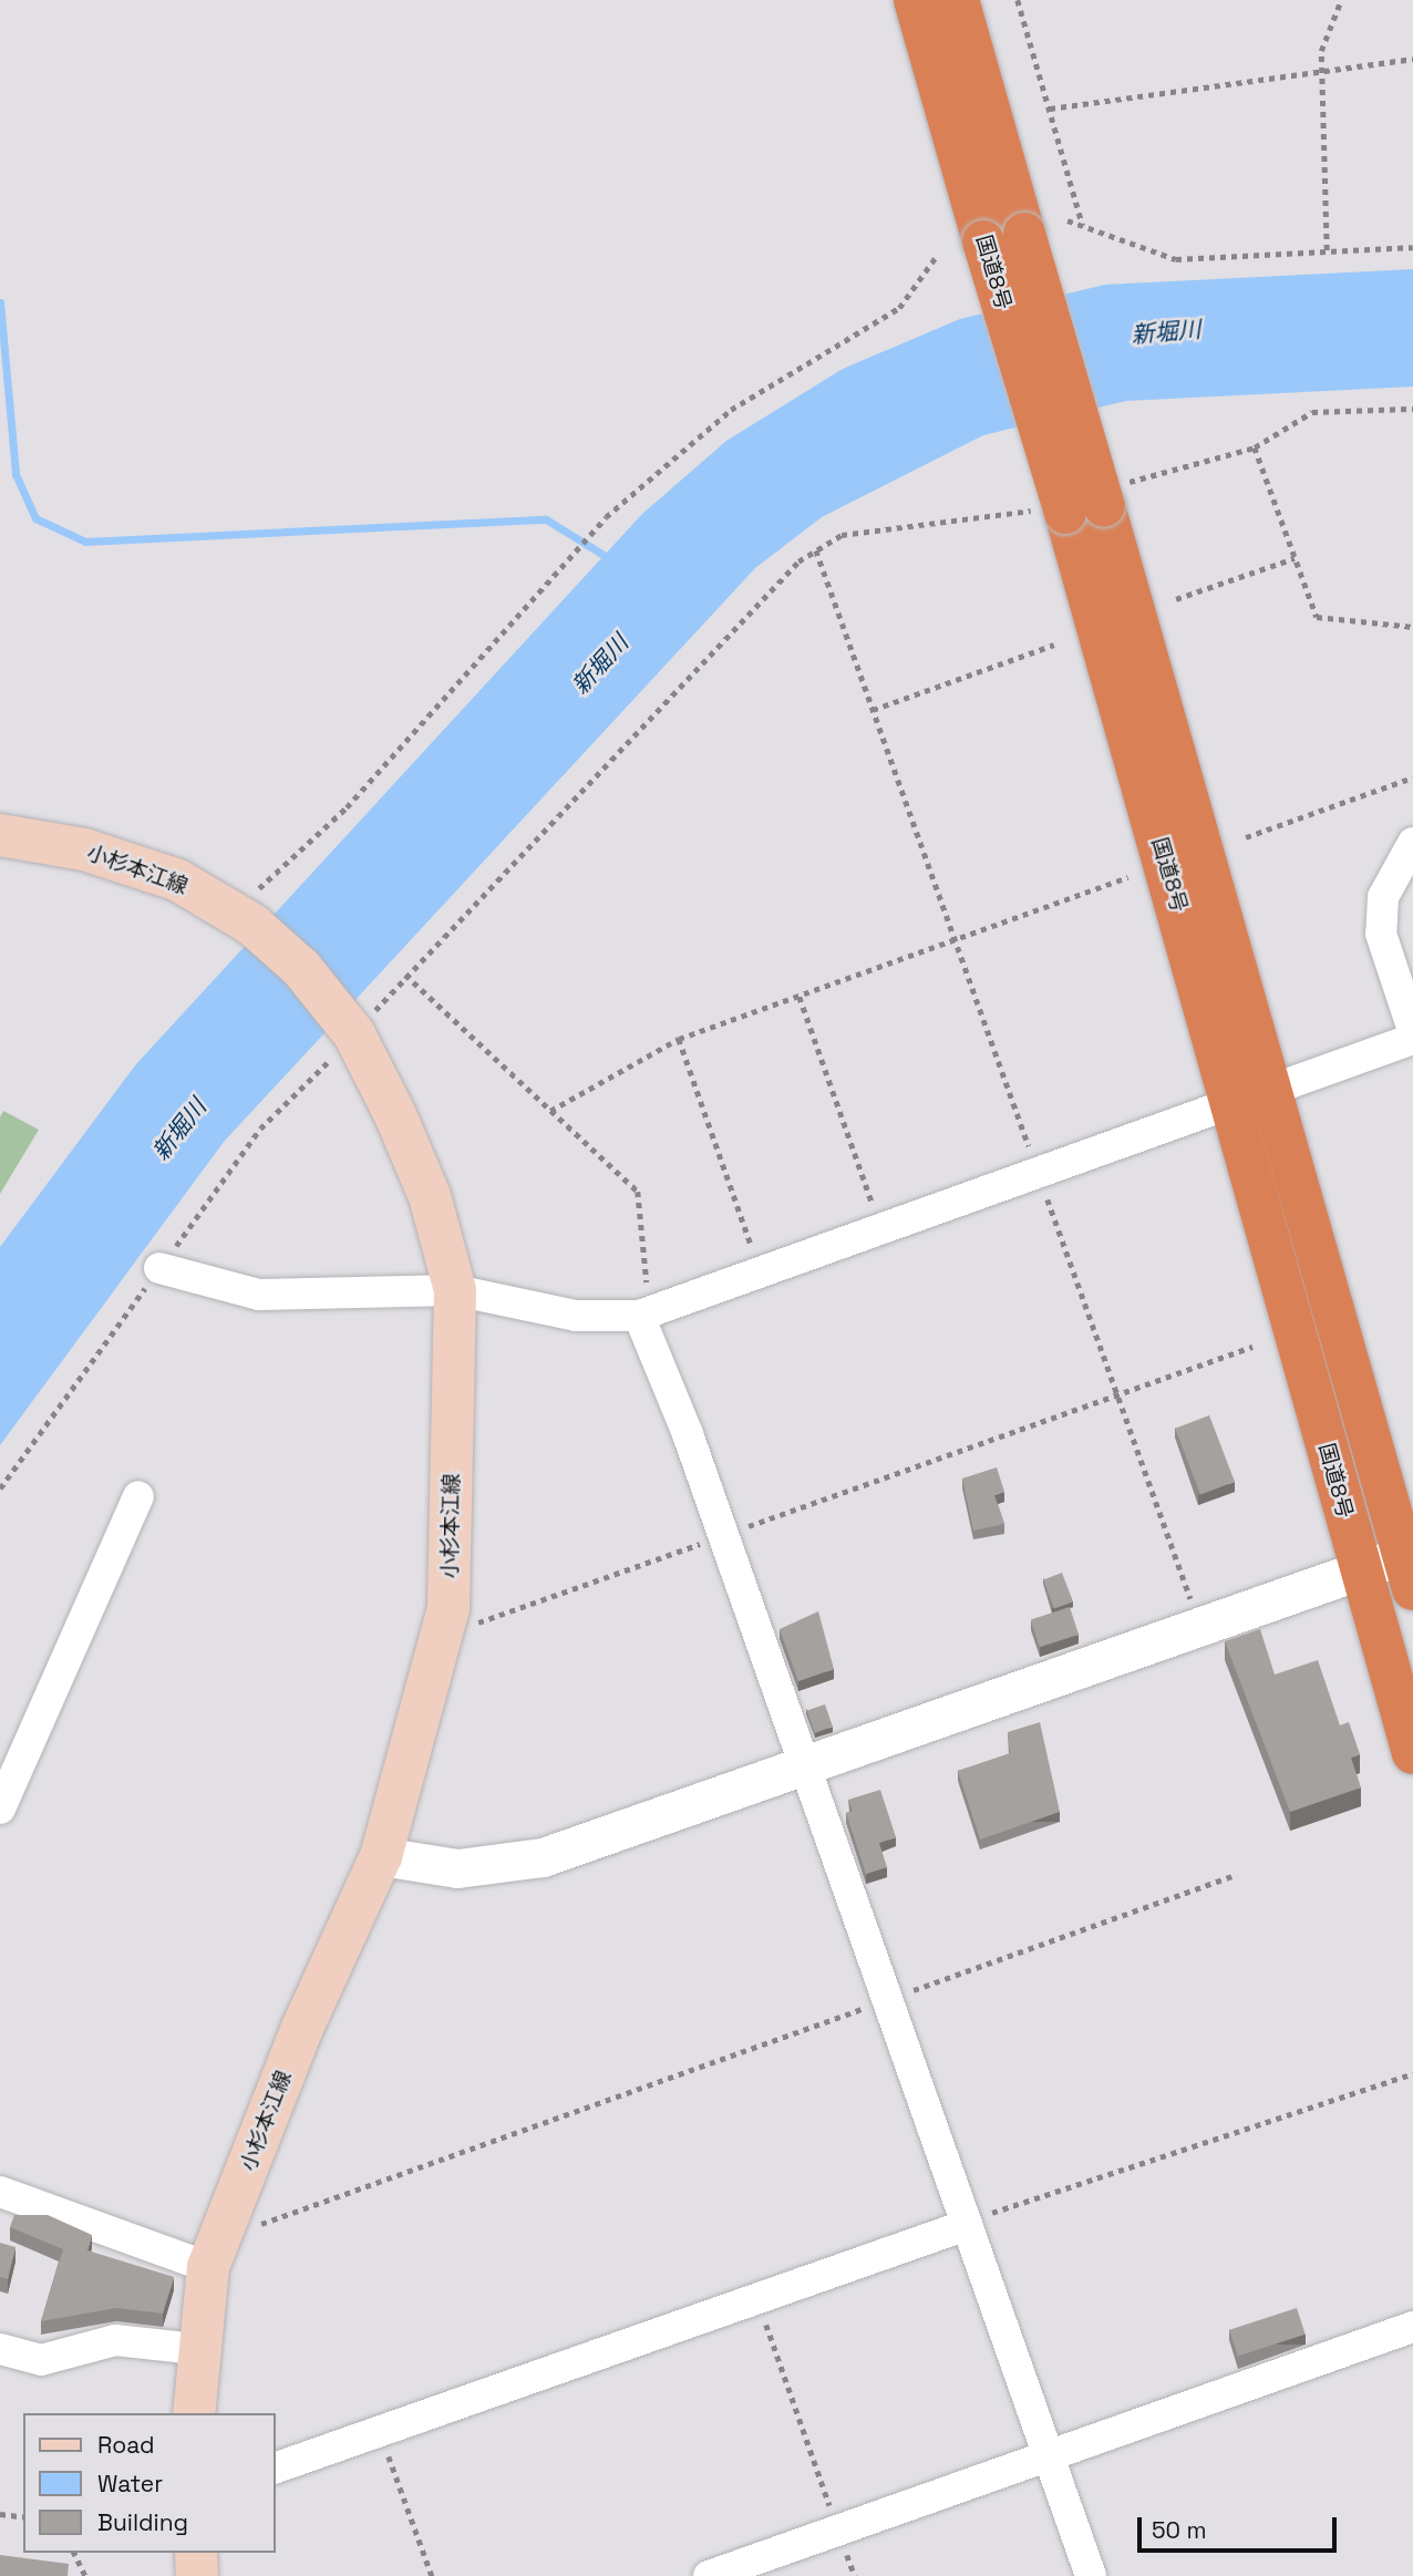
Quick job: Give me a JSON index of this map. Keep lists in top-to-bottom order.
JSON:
{
  "streets": {
    "highway": ["国道8号"],
    "main road": ["小杉本江線"]
  },
  "water": ["新堀川"],
  "legend": ["Road", "Water", "Building"],
  "scale_bar": "50 m"
}
